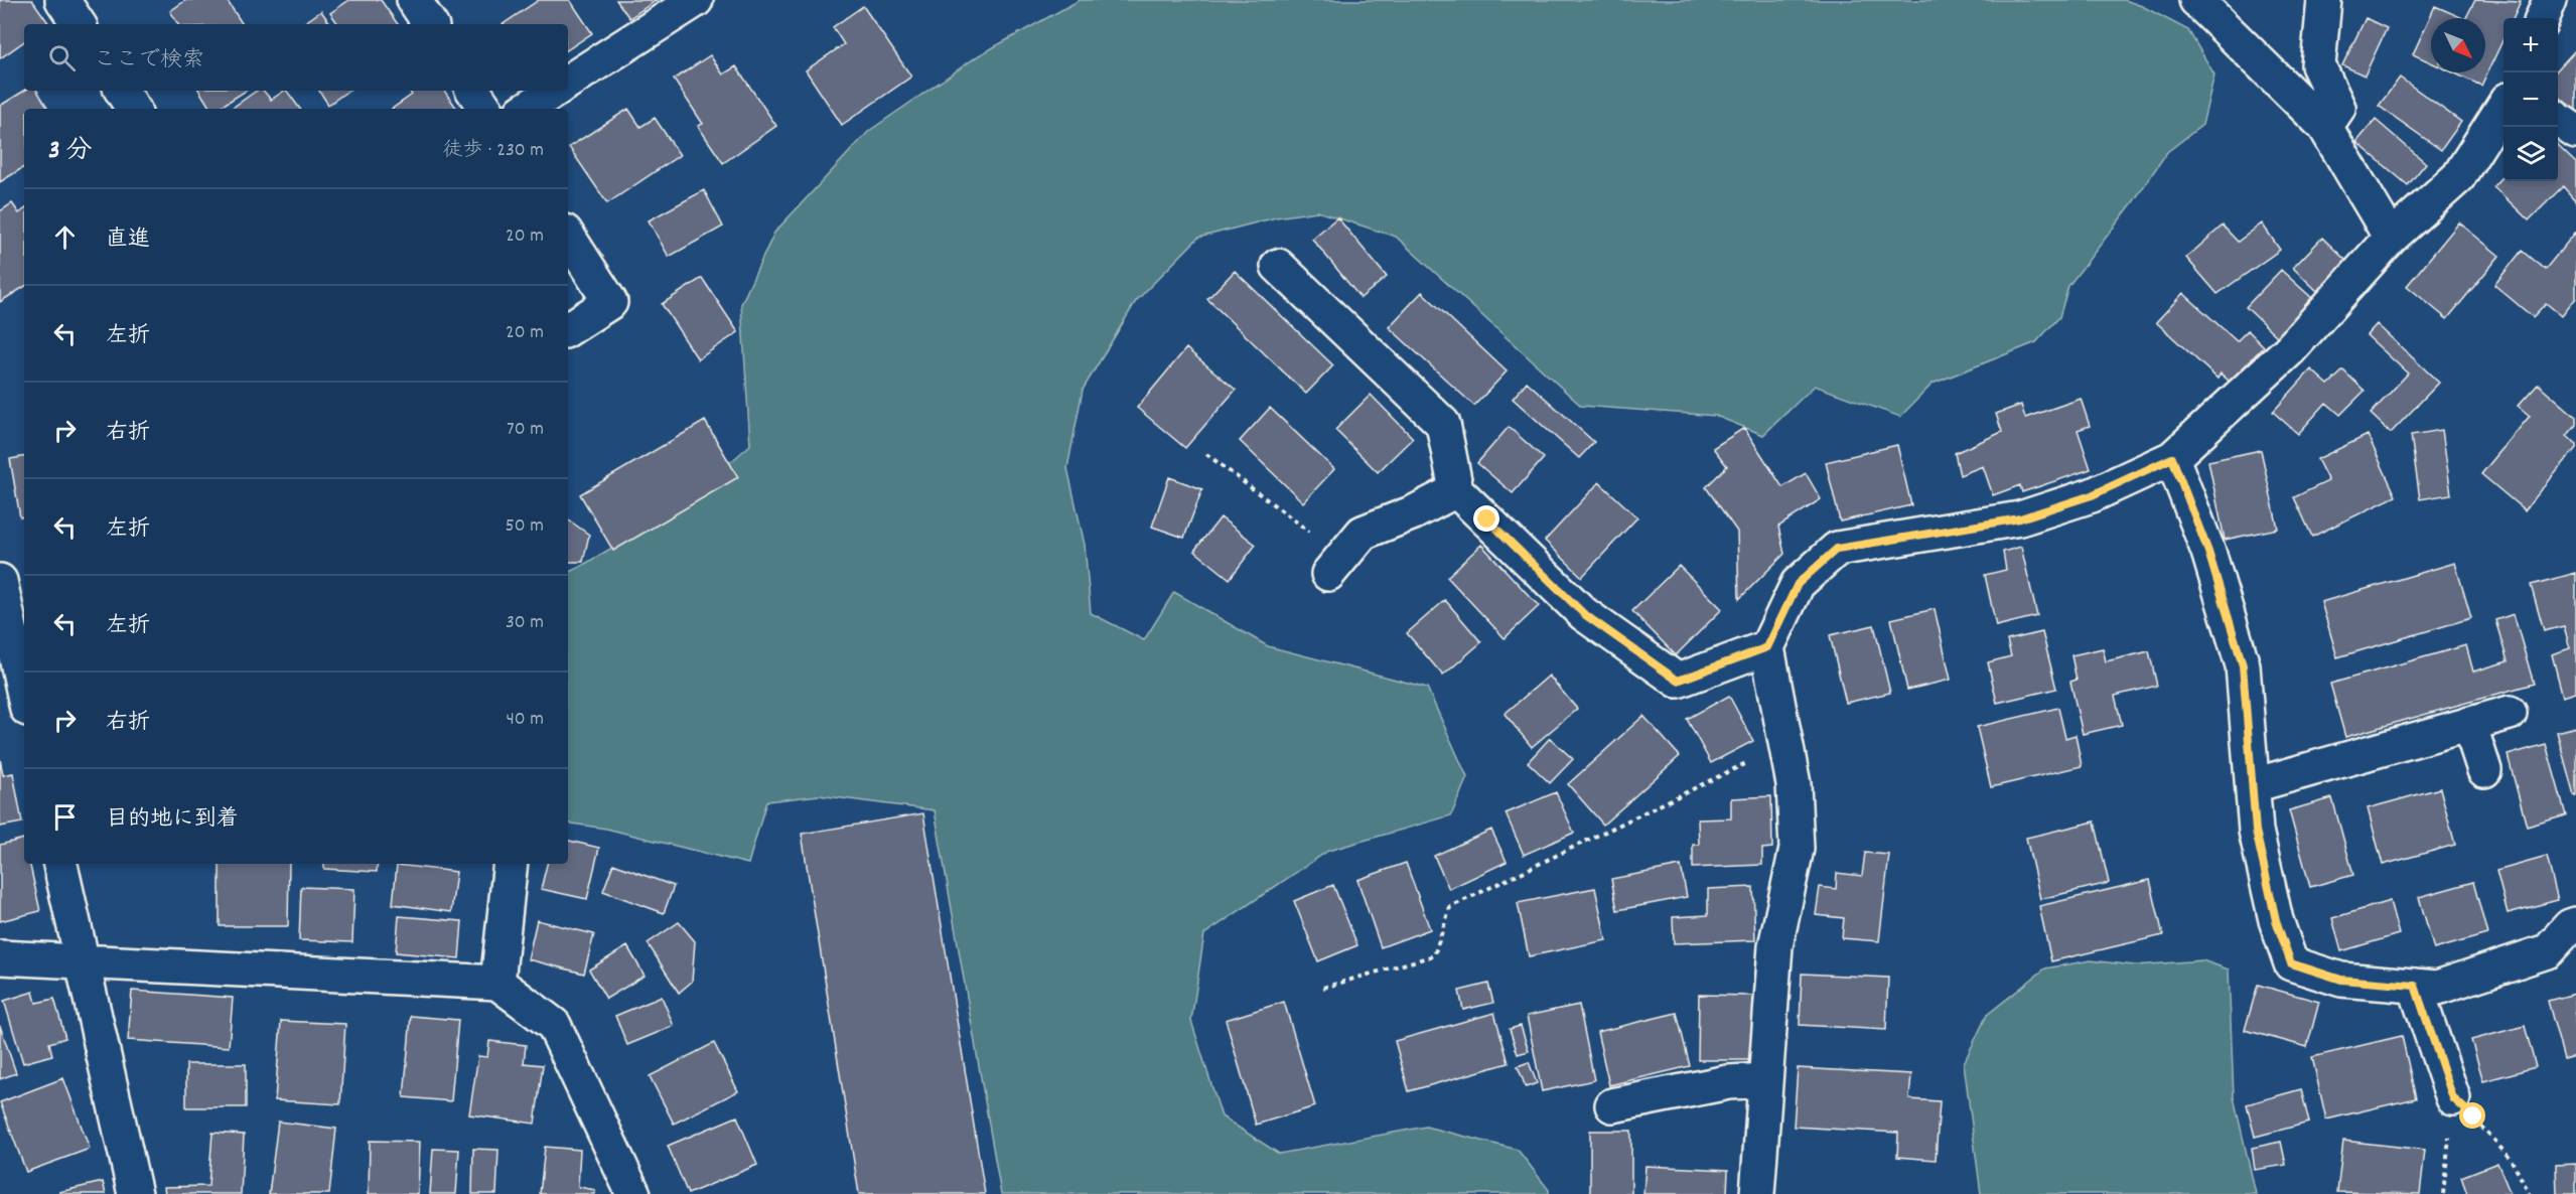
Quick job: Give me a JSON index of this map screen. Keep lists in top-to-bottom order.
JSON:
{
  "north": "bottom right",
  "page": {
    "map_buttons": ["+", "−"],
    "search": "ここで検索",
    "heading": ["3 分", "徒歩 · 230 m"],
    "list": [
      ["直進", "20 m"],
      ["左折", "20 m"],
      ["右折", "70 m"],
      ["左折", "50 m"],
      ["左折", "30 m"],
      ["右折", "40 m"],
      "目的地に到着"
    ]
  }
}
